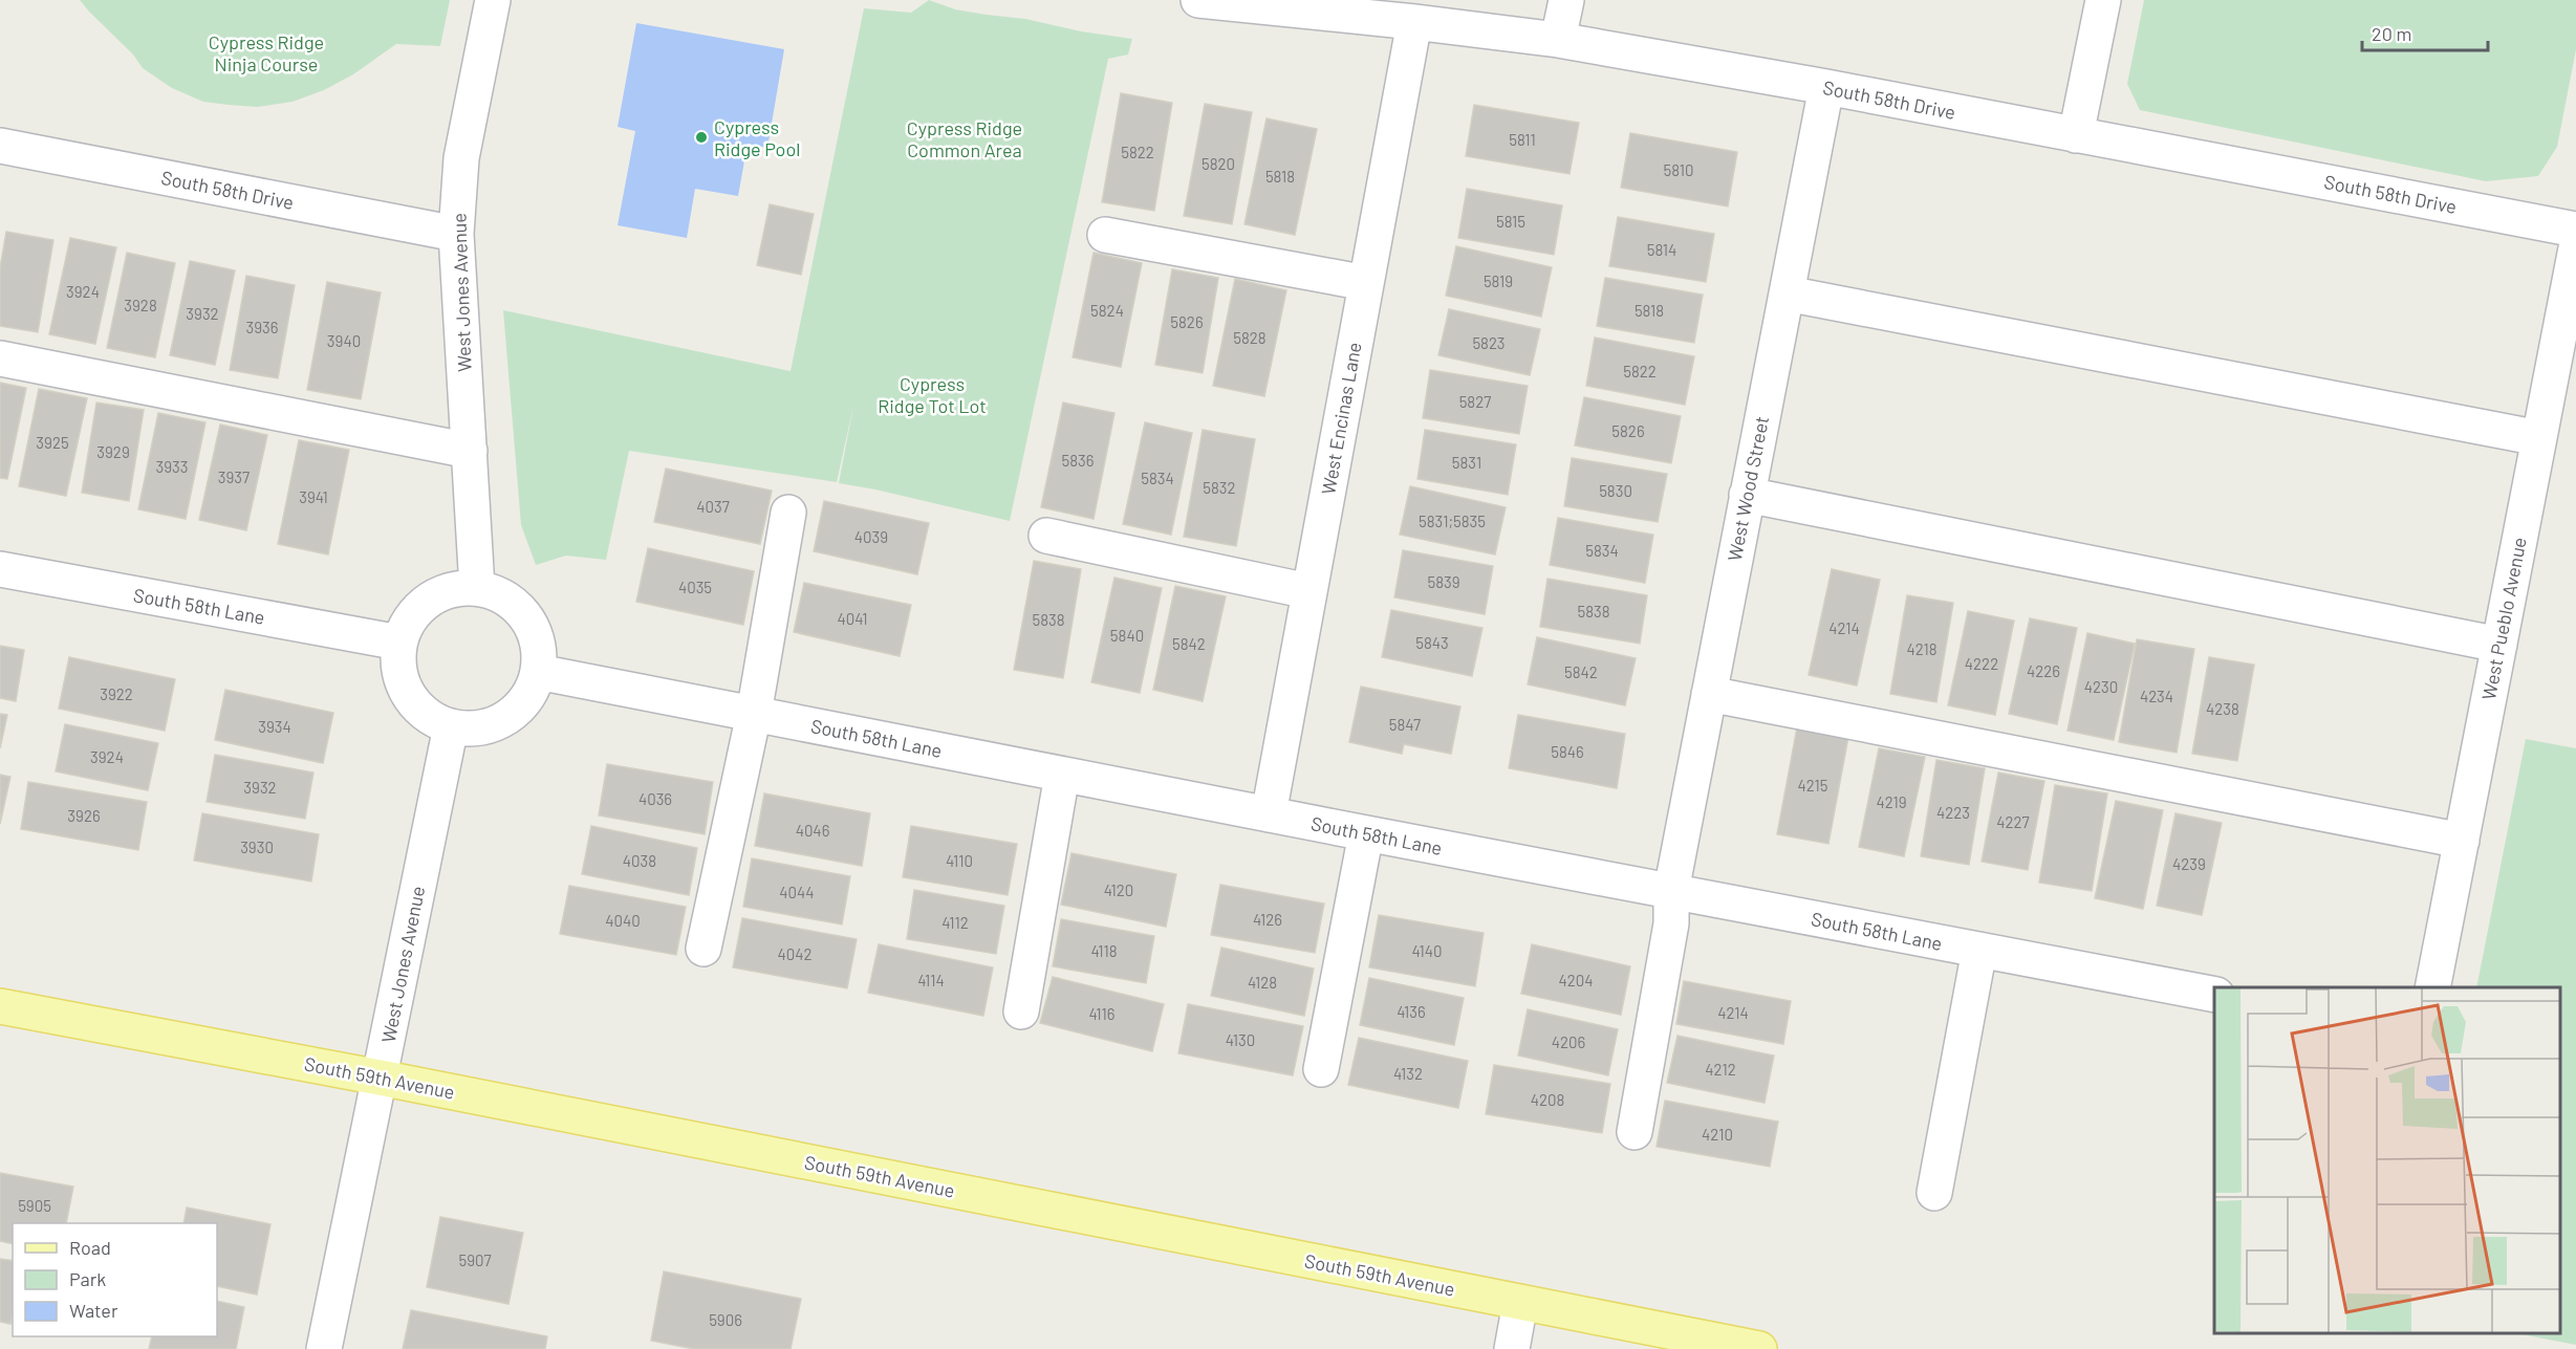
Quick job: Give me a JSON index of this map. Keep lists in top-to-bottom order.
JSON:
{
  "streets": {
    "main road": ["South 59th Avenue"],
    "street": [
      "South 58th Drive",
      "West Jones Avenue",
      "West Encinas Lane",
      "West Wood Street",
      "South 58th Lane",
      "West Pueblo Avenue"
    ]
  },
  "crossings": [
    ["South 58th Drive", "West Jones Avenue"],
    ["South 58th Drive", "West Encinas Lane"],
    ["South 58th Drive", "West Wood Street"],
    ["West Jones Avenue", "South 58th Lane"],
    ["West Jones Avenue", "South 59th Avenue"],
    ["West Encinas Lane", "South 58th Lane"],
    ["West Wood Street", "South 58th Lane"]
  ],
  "parks": ["Cypress Ridge Ninja Course", "Cypress Ridge Common Area", "Cypress Ridge Tot Lot"],
  "places": ["Cypress Ridge Pool"],
  "house_numbers": [
    "5811",
    "5822",
    "5820",
    "5810",
    "5818",
    "5815",
    "5814",
    "5819",
    "3924",
    "3928",
    "5824",
    "5818",
    "3932",
    "5826",
    "3936",
    "5828",
    "3940",
    "5823",
    "5822",
    "5827",
    "5826",
    "3925",
    "3929",
    "5836",
    "5831",
    "3933",
    "3937",
    "5834",
    "5832",
    "5830",
    "3941",
    "4037",
    "5831;5835",
    "4039",
    "5834",
    "5839",
    "4035",
    "5838",
    "4041",
    "5838",
    "4214",
    "5840",
    "5843",
    "5842",
    "4218",
    "4222",
    "4226",
    "5842",
    "4230",
    "3922",
    "4234",
    "4238",
    "5847",
    "3934",
    "5846",
    "3924",
    "4215",
    "3932",
    "4036",
    "4219",
    "4223",
    "3926",
    "4227",
    "4046",
    "3930",
    "4038",
    "4110",
    "4239",
    "4120",
    "4044",
    "4126",
    "4040",
    "4112",
    "4118",
    "4140",
    "4042",
    "4114",
    "4204",
    "4128",
    "4136",
    "4214",
    "4116",
    "4130",
    "4206",
    "4212",
    "4132",
    "4208",
    "4210",
    "5905",
    "5907",
    "5906"
  ],
  "legend": ["Road", "Park", "Water"],
  "scale_bar": "20 m"
}
